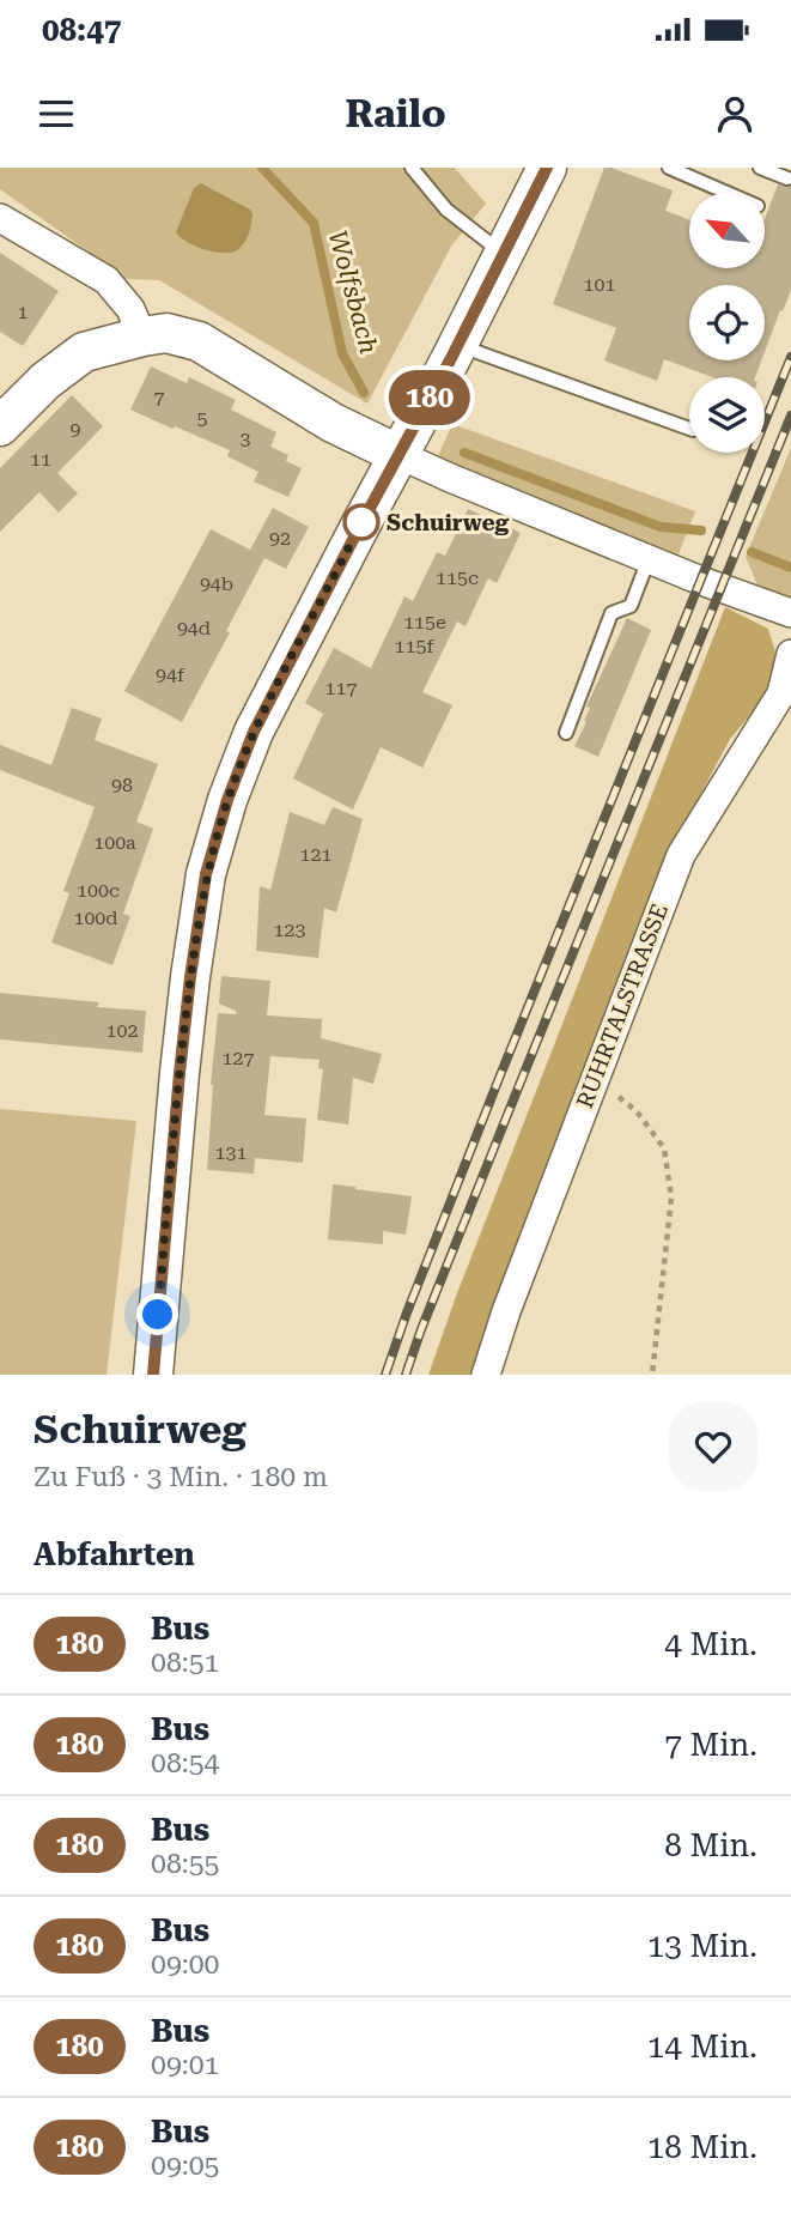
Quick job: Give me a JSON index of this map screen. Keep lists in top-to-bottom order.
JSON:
{
  "streets": {
    "street": ["RUHRTALSTRASSE"]
  },
  "water": ["Wolfsbach"],
  "places": ["Schuirweg"],
  "lines": ["bus line 180"],
  "house_numbers": [
    "101",
    "1",
    "7",
    "5",
    "9",
    "3",
    "11",
    "92",
    "115c",
    "94b",
    "115e",
    "94d",
    "115f",
    "94f",
    "117",
    "98",
    "100a",
    "121",
    "100c",
    "100d",
    "123",
    "102",
    "127",
    "131"
  ],
  "north": "top left",
  "page": {
    "status": "08:47",
    "header": "Railo",
    "on_map": "180",
    "heading": [
      ["Schuirweg", "Zu Fuß · 3 Min. · 180 m"],
      "Abfahrten"
    ],
    "list": [
      {
        "mark": "180",
        "name": "Bus",
        "note": "08:51",
        "value": "4 Min."
      },
      {
        "mark": "180",
        "name": "Bus",
        "note": "08:54",
        "value": "7 Min."
      },
      {
        "mark": "180",
        "name": "Bus",
        "note": "08:55",
        "value": "8 Min."
      },
      {
        "mark": "180",
        "name": "Bus",
        "note": "09:00",
        "value": "13 Min."
      },
      {
        "mark": "180",
        "name": "Bus",
        "note": "09:01",
        "value": "14 Min."
      },
      {
        "mark": "180",
        "name": "Bus",
        "note": "09:05",
        "value": "18 Min."
      }
    ]
  }
}
